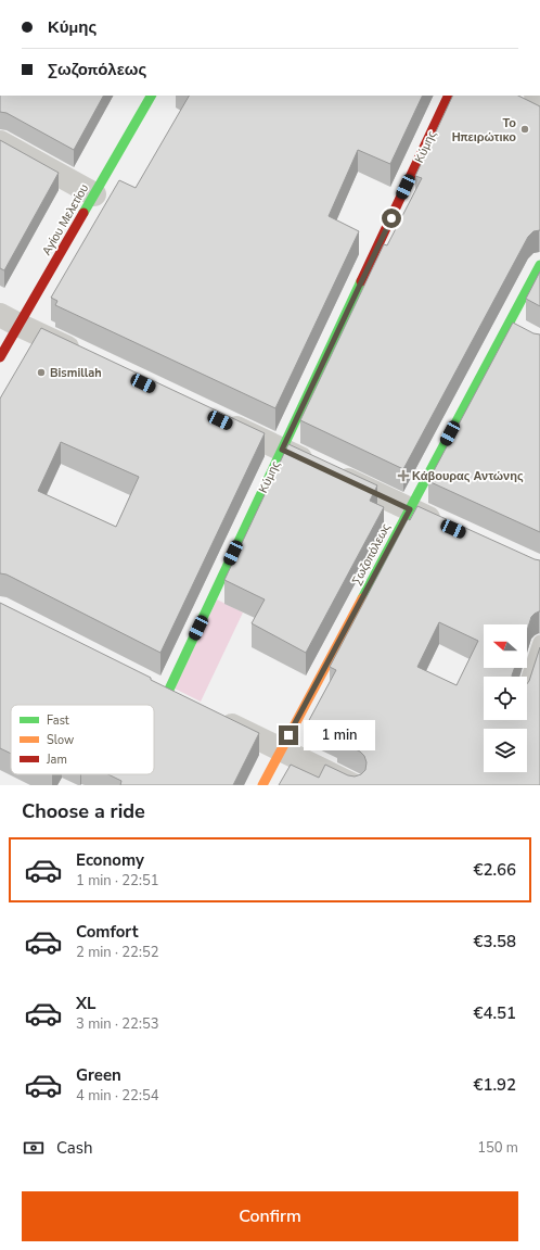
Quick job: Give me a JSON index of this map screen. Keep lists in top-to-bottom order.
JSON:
{
  "streets": {
    "street": ["Κύμης", "Αγίου Μελετίου", "Σωζοπόλεως"]
  },
  "places": {
    "other": ["Το Ηπειρώτικο", "Bismillah"],
    "health": ["Κάβουρας Αντώνης"]
  },
  "legend": ["Fast", "Slow", "Jam"],
  "north": "left",
  "page": {
    "banner": ["Κύμης", "Σωζοπόλεως"],
    "bubble": "1 min",
    "heading": "Choose a ride",
    "list": [
      {
        "name": "Economy",
        "note": "1 min · 22:51",
        "value": "€2.66"
      },
      {
        "name": "Comfort",
        "note": "2 min · 22:52",
        "value": "€3.58"
      },
      {
        "name": "XL",
        "note": "3 min · 22:53",
        "value": "€4.51"
      },
      {
        "name": "Green",
        "note": "4 min · 22:54",
        "value": "€1.92"
      }
    ],
    "pay": ["Cash", "150 m"],
    "buttons": "Confirm"
  }
}
